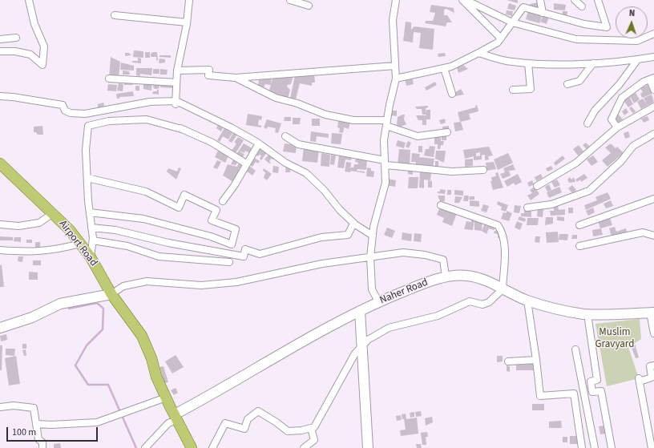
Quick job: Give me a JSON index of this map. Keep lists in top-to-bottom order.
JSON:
{
  "streets": {
    "main road": ["Airport Road", "Naher Road"]
  },
  "crossings": [
    ["Airport Road", "Naher Road"]
  ],
  "parks": ["Muslim Gravyard"],
  "scale_bar": "100 m",
  "north": "top"
}
